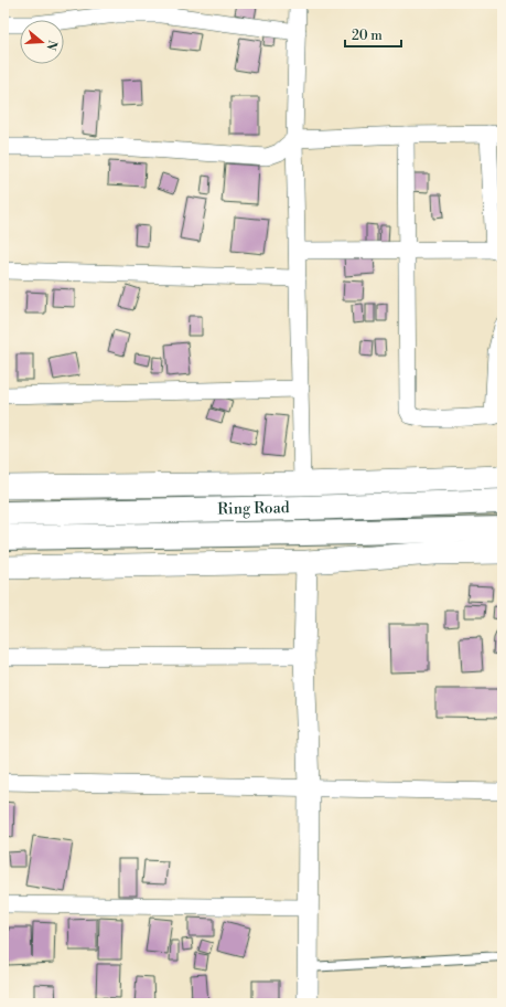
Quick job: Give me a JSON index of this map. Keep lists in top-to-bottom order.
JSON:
{
  "streets": {
    "highway": ["Ring Road"]
  },
  "scale_bar": "20 m",
  "north": "right"
}
